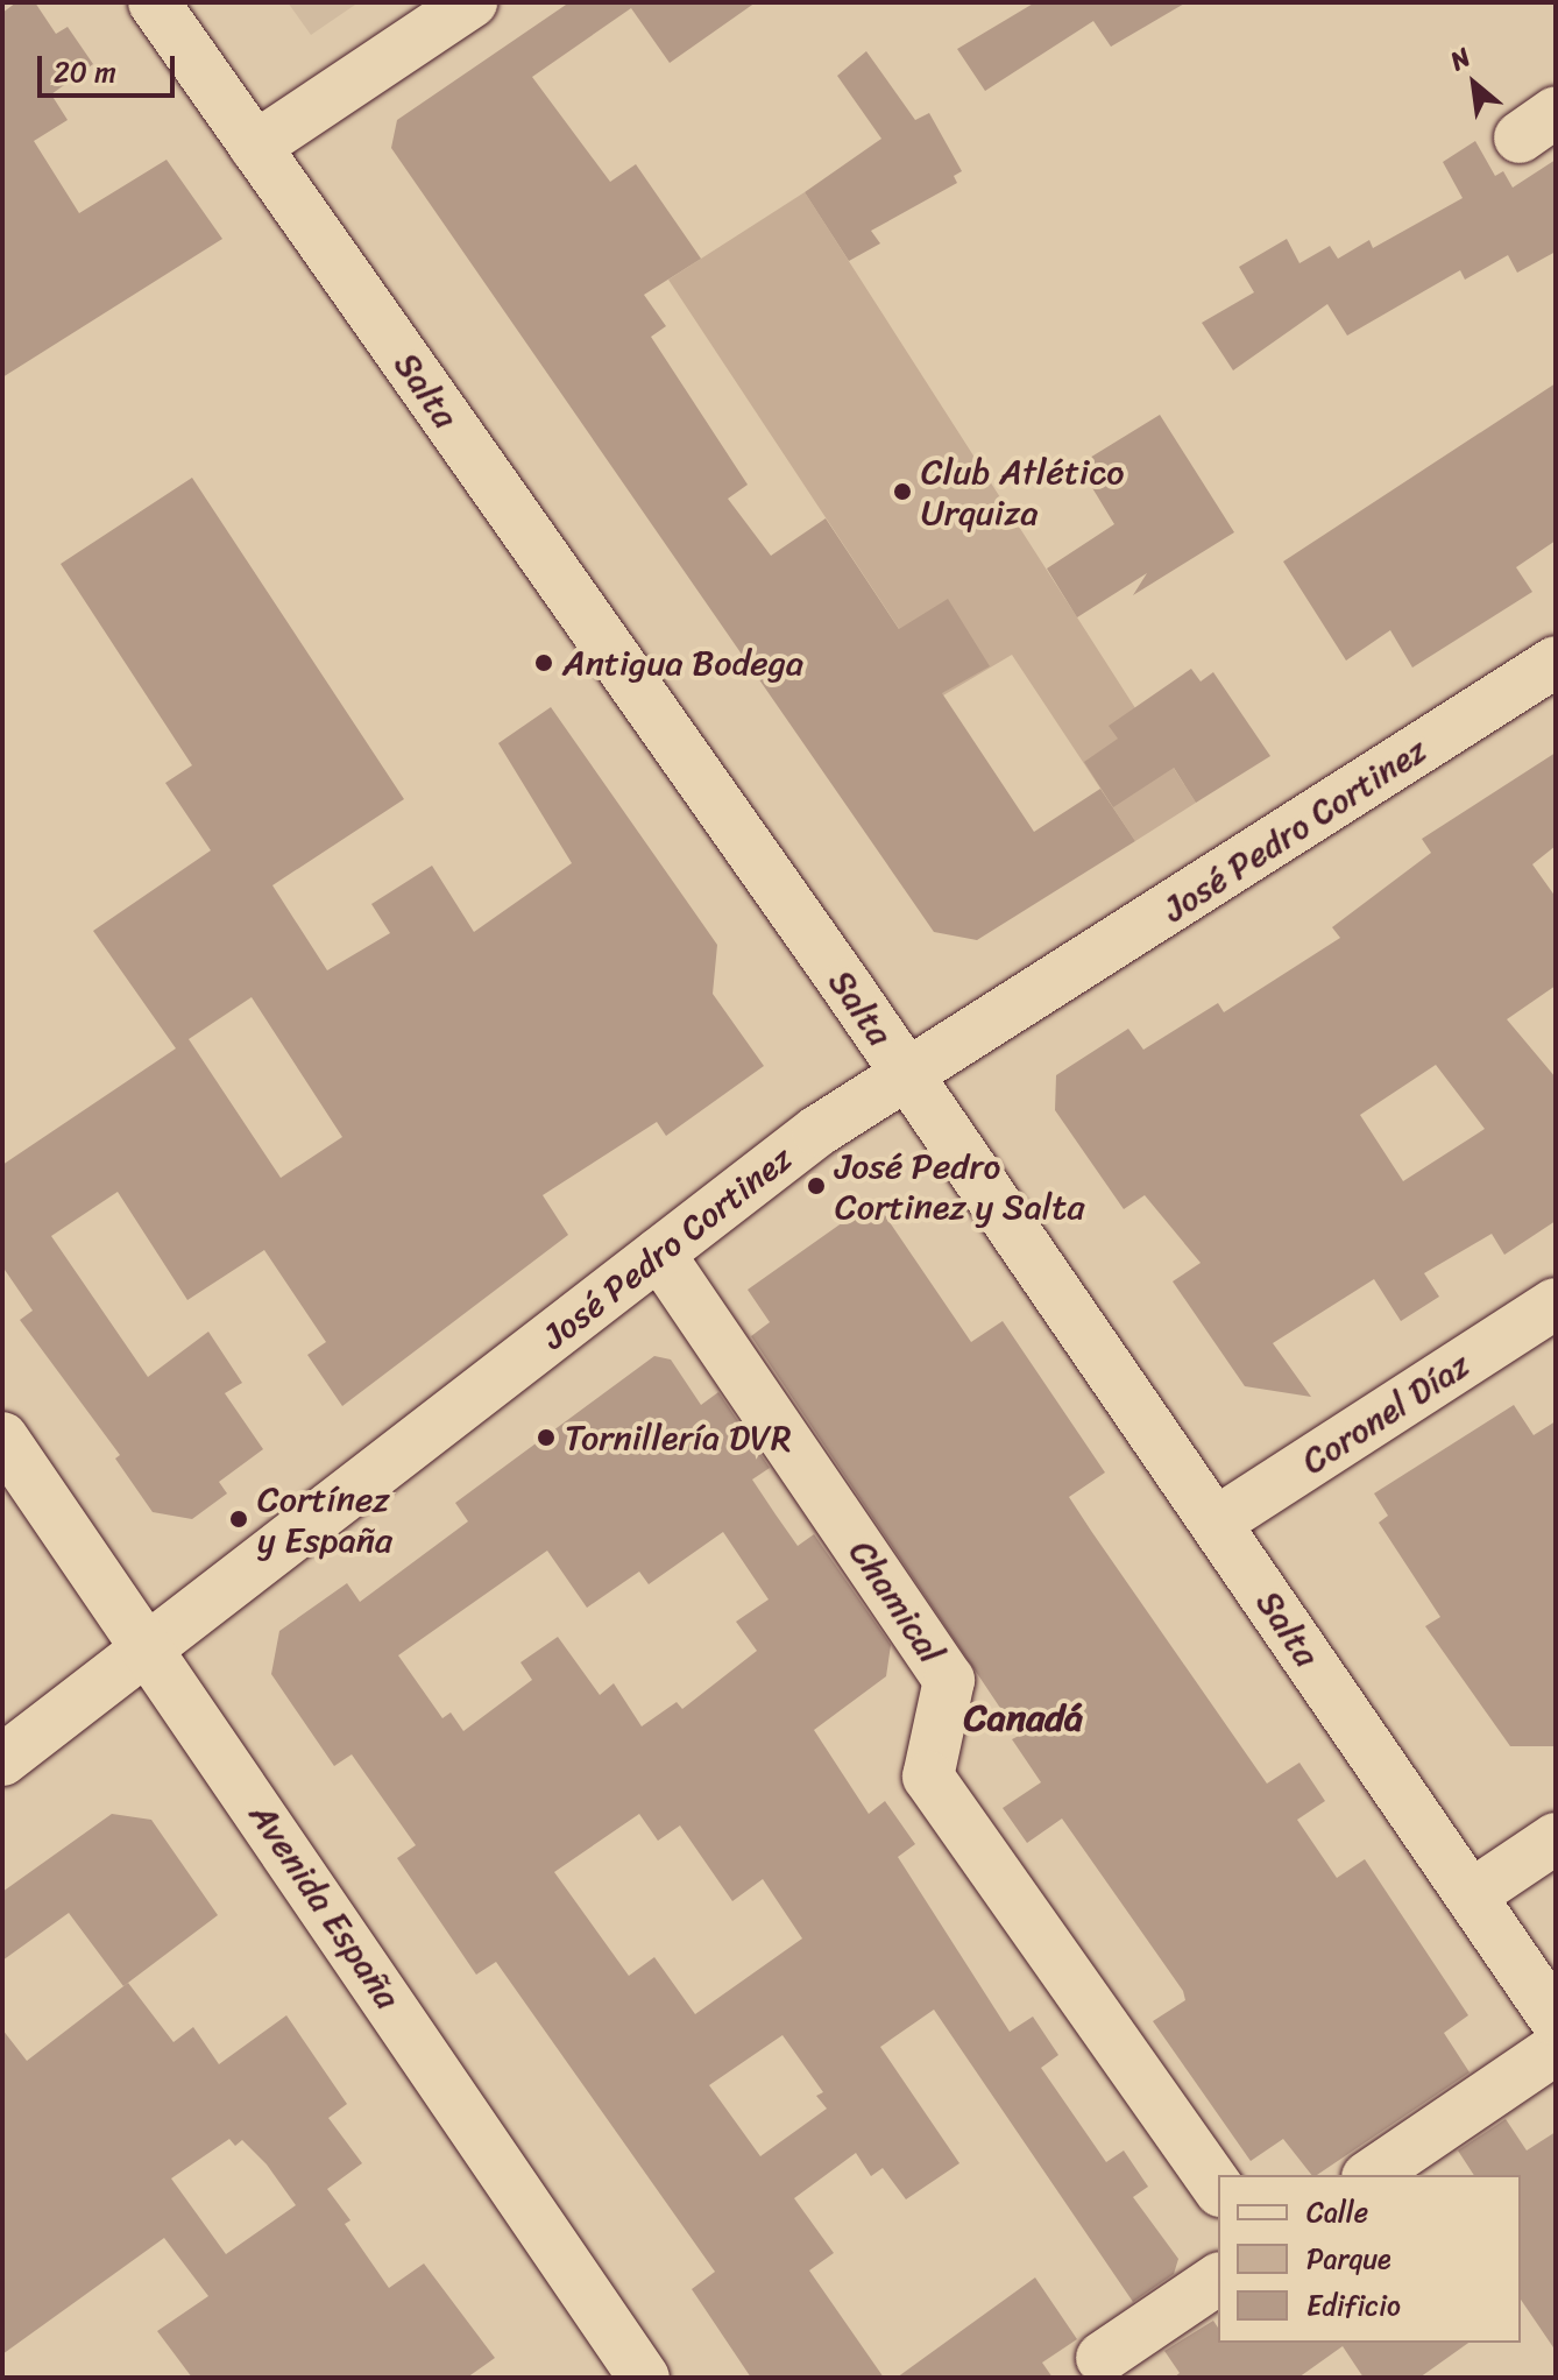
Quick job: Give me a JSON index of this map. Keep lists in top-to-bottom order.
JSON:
{
  "streets": {
    "street": [
      "Salta",
      "José Pedro Cortinez",
      "Coronel Díaz",
      "Chamical",
      "Avenida España"
    ]
  },
  "crossings": [
    ["Salta", "José Pedro Cortinez"],
    ["Salta", "Coronel Díaz"],
    ["José Pedro Cortinez", "Chamical"],
    ["José Pedro Cortinez", "Avenida España"]
  ],
  "districts": ["Canadá"],
  "places": [
    "Club Atlético Urquiza",
    "Antigua Bodega",
    "José Pedro Cortinez y Salta",
    "Tornillería DVR",
    "Cortínez y España"
  ],
  "legend": ["Calle", "Parque", "Edificio"],
  "scale_bar": "20 m",
  "north": "top left"
}
